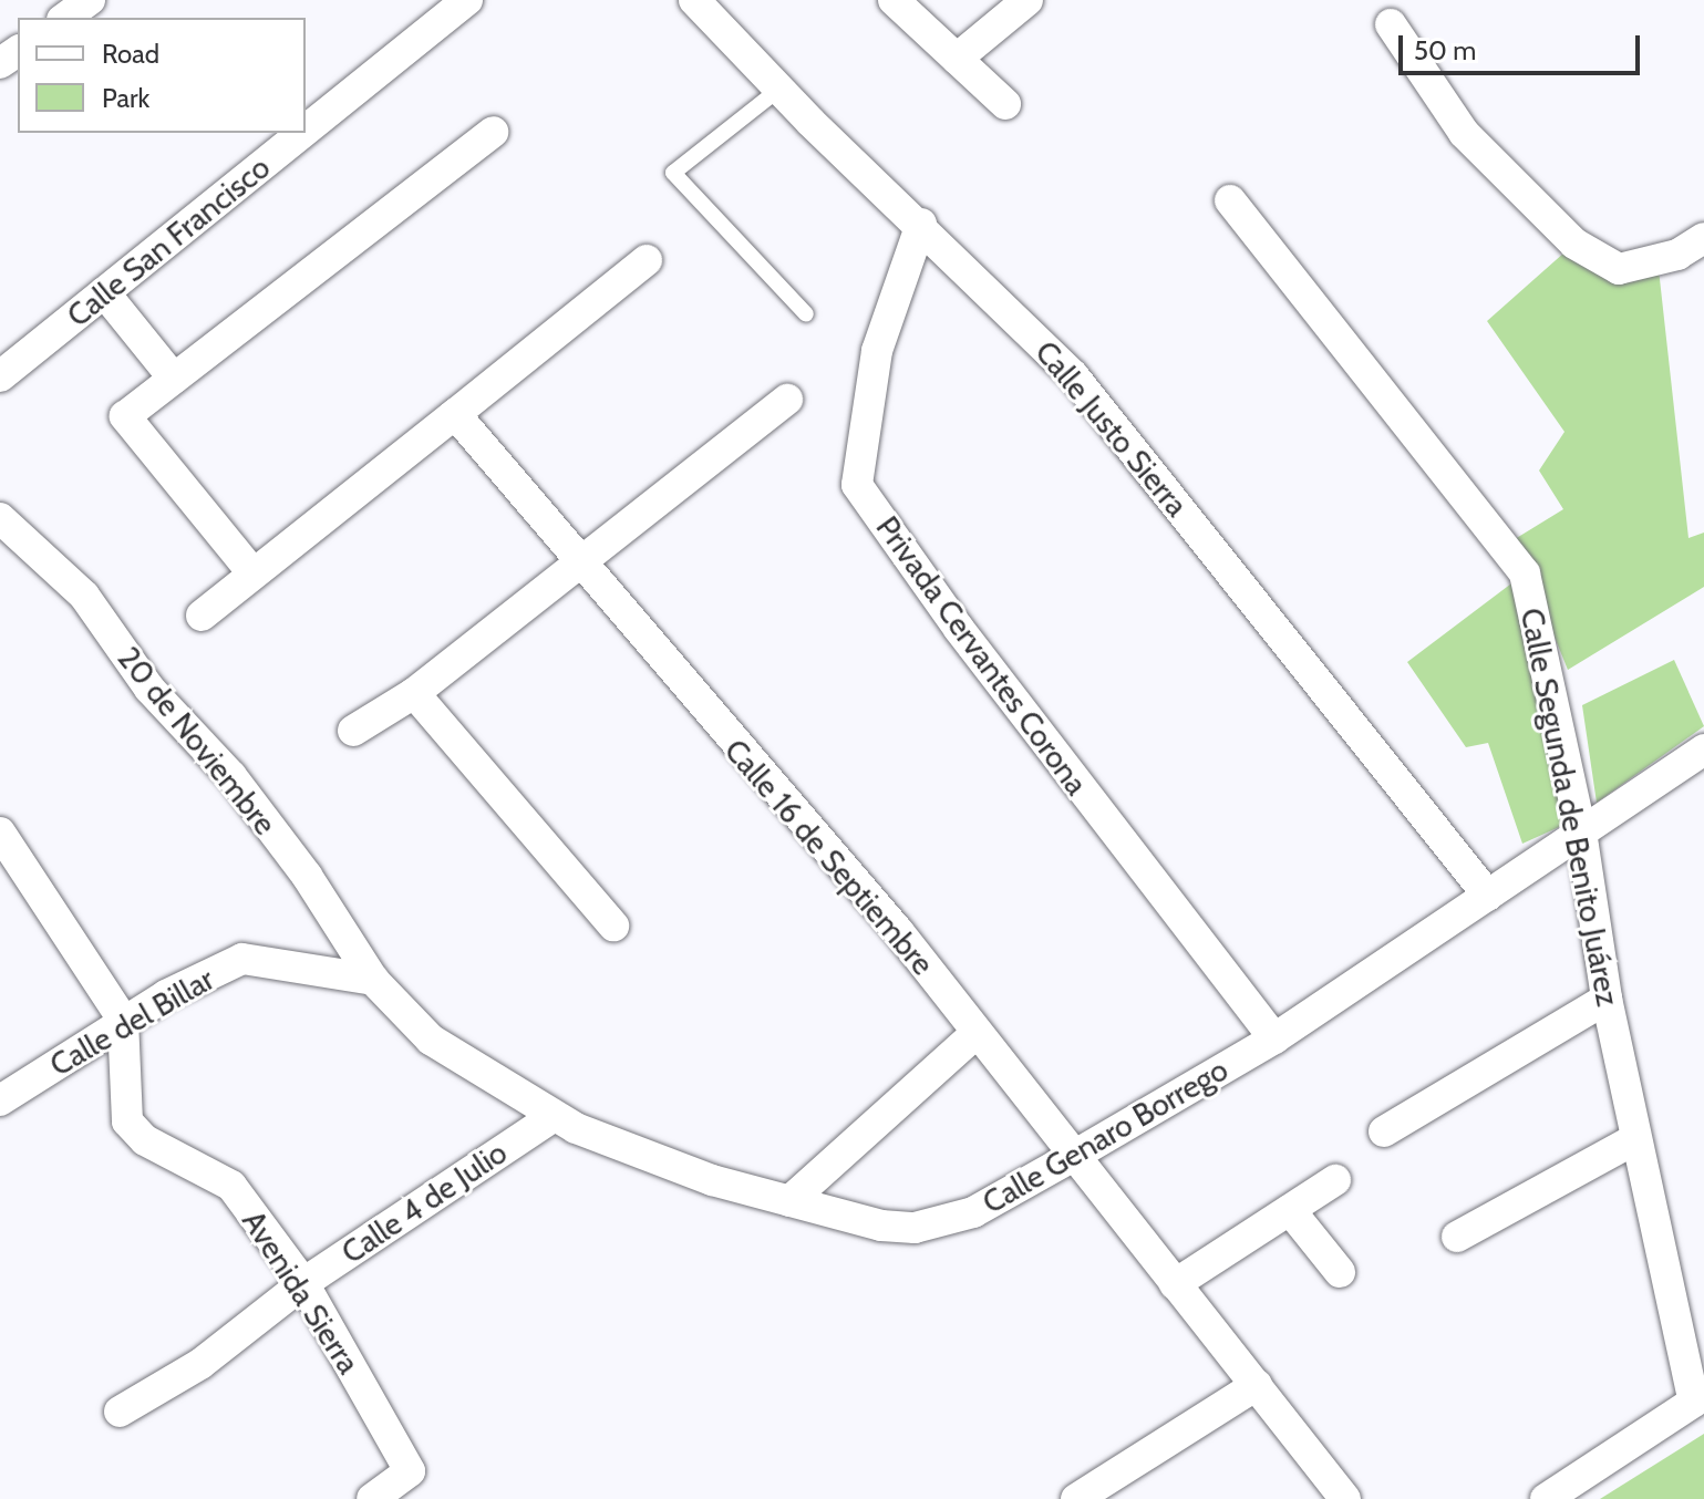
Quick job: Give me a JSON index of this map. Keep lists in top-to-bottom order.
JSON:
{
  "streets": {
    "street": [
      "Calle San Francisco",
      "Calle Justo Sierra",
      "Privada Cervantes Corona",
      "20 de Noviembre",
      "Calle Segunda de Benito Juárez",
      "Calle 16 de Septiembre",
      "Calle del Billar",
      "Calle Genaro Borrego",
      "Calle 4 de Julio",
      "Avenida Sierra"
    ]
  },
  "crossings": [
    ["Calle Justo Sierra", "Privada Cervantes Corona"],
    ["Calle Justo Sierra", "Calle Genaro Borrego"],
    ["Privada Cervantes Corona", "Calle Genaro Borrego"],
    ["20 de Noviembre", "Calle del Billar"],
    ["20 de Noviembre", "Calle Genaro Borrego"],
    ["Calle Segunda de Benito Juárez", "Calle Genaro Borrego"],
    ["Calle 16 de Septiembre", "Calle Genaro Borrego"],
    ["Calle del Billar", "Calle Genaro Borrego"],
    ["Calle del Billar", "Avenida Sierra"],
    ["Calle Genaro Borrego", "Calle 4 de Julio"],
    ["Calle 4 de Julio", "Avenida Sierra"]
  ],
  "legend": ["Road", "Park"],
  "scale_bar": "50 m"
}
